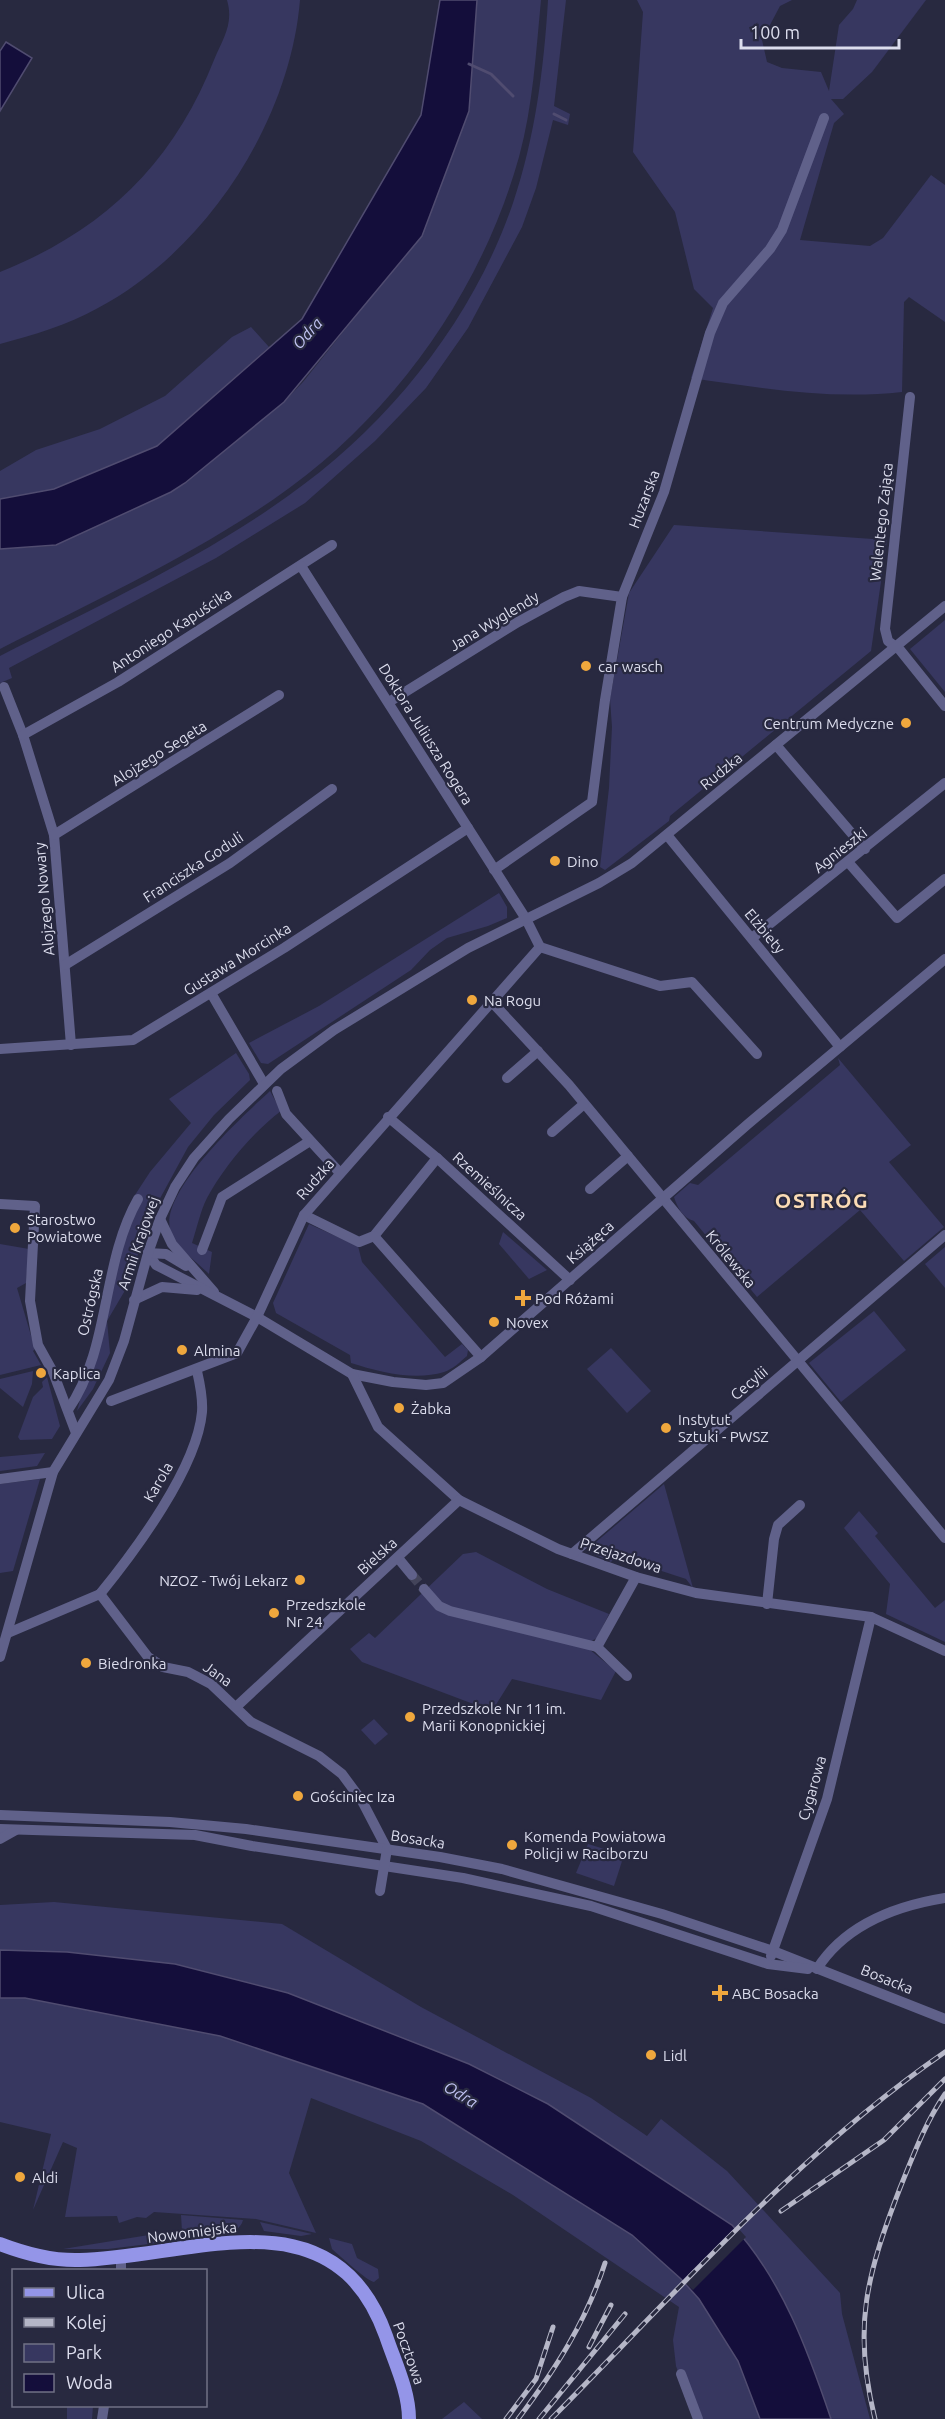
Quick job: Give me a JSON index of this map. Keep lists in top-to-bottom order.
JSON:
{
  "streets": {
    "main road": ["Nowomiejska", "Pocztowa"],
    "street": [
      "Huzarska",
      "Walentego Zająca",
      "Jana Wyglendy",
      "Antoniego Kapuścika",
      "Doktora Juliusza Rogera",
      "Alojzego Segeta",
      "Rudzka",
      "Agnieszki",
      "Franciszka Goduli",
      "Alojzego Nowary",
      "Elżbiety",
      "Gustawa Morcinka",
      "Rzemieślnicza",
      "Książęca",
      "Armii Krajowej",
      "Królewska",
      "Ostrógska",
      "Cecylii",
      "Karola",
      "Przejazdowa",
      "Bielska",
      "Jana",
      "Cygarowa",
      "Bosacka"
    ]
  },
  "crossings": [
    ["Huzarska", "Jana Wyglendy"],
    ["Huzarska", "Doktora Juliusza Rogera"],
    ["Walentego Zająca", "Rudzka"],
    ["Jana Wyglendy", "Doktora Juliusza Rogera"],
    ["Antoniego Kapuścika", "Doktora Juliusza Rogera"],
    ["Antoniego Kapuścika", "Alojzego Nowary"],
    ["Doktora Juliusza Rogera", "Rudzka"],
    ["Doktora Juliusza Rogera", "Gustawa Morcinka"],
    ["Doktora Juliusza Rogera", "Armii Krajowej"],
    ["Alojzego Segeta", "Alojzego Nowary"],
    ["Rudzka", "Elżbiety"],
    ["Rudzka", "Rzemieślnicza"],
    ["Rudzka", "Książęca"],
    ["Rudzka", "Armii Krajowej"],
    ["Rudzka", "Królewska"],
    ["Rudzka", "Karola"],
    ["Agnieszki", "Elżbiety"],
    ["Franciszka Goduli", "Alojzego Nowary"],
    ["Alojzego Nowary", "Gustawa Morcinka"],
    ["Elżbiety", "Książęca"],
    ["Rzemieślnicza", "Książęca"],
    ["Książęca", "Armii Krajowej"],
    ["Książęca", "Królewska"],
    ["Książęca", "Przejazdowa"],
    ["Królewska", "Cecylii"],
    ["Cecylii", "Przejazdowa"],
    ["Karola", "Jana"],
    ["Przejazdowa", "Bielska"],
    ["Przejazdowa", "Cygarowa"],
    ["Bielska", "Jana"],
    ["Jana", "Bosacka"],
    ["Cygarowa", "Bosacka"],
    ["Nowomiejska", "Pocztowa"]
  ],
  "districts": ["OSTRÓG"],
  "water": ["Odra"],
  "places": {
    "other": [
      "car wasch",
      "Centrum Medyczne",
      "Dino",
      "Na Rogu",
      "Starostwo Powiatowe",
      "Novex",
      "Almina",
      "Kaplica",
      "Żabka",
      "Instytut Sztuki - PWSZ",
      "NZOZ - Twój Lekarz",
      "Przedszkole Nr 24",
      "Biedronka",
      "Przedszkole Nr 11 im. Marii Konopnickiej",
      "Gościniec Iza",
      "Komenda Powiatowa Policji w Raciborzu",
      "Lidl",
      "Aldi"
    ],
    "health": ["Pod Różami", "ABC Bosacka"]
  },
  "legend": [
    "Ulica",
    "Kolej",
    "Park",
    "Woda"
  ],
  "scale_bar": "100 m"
}
